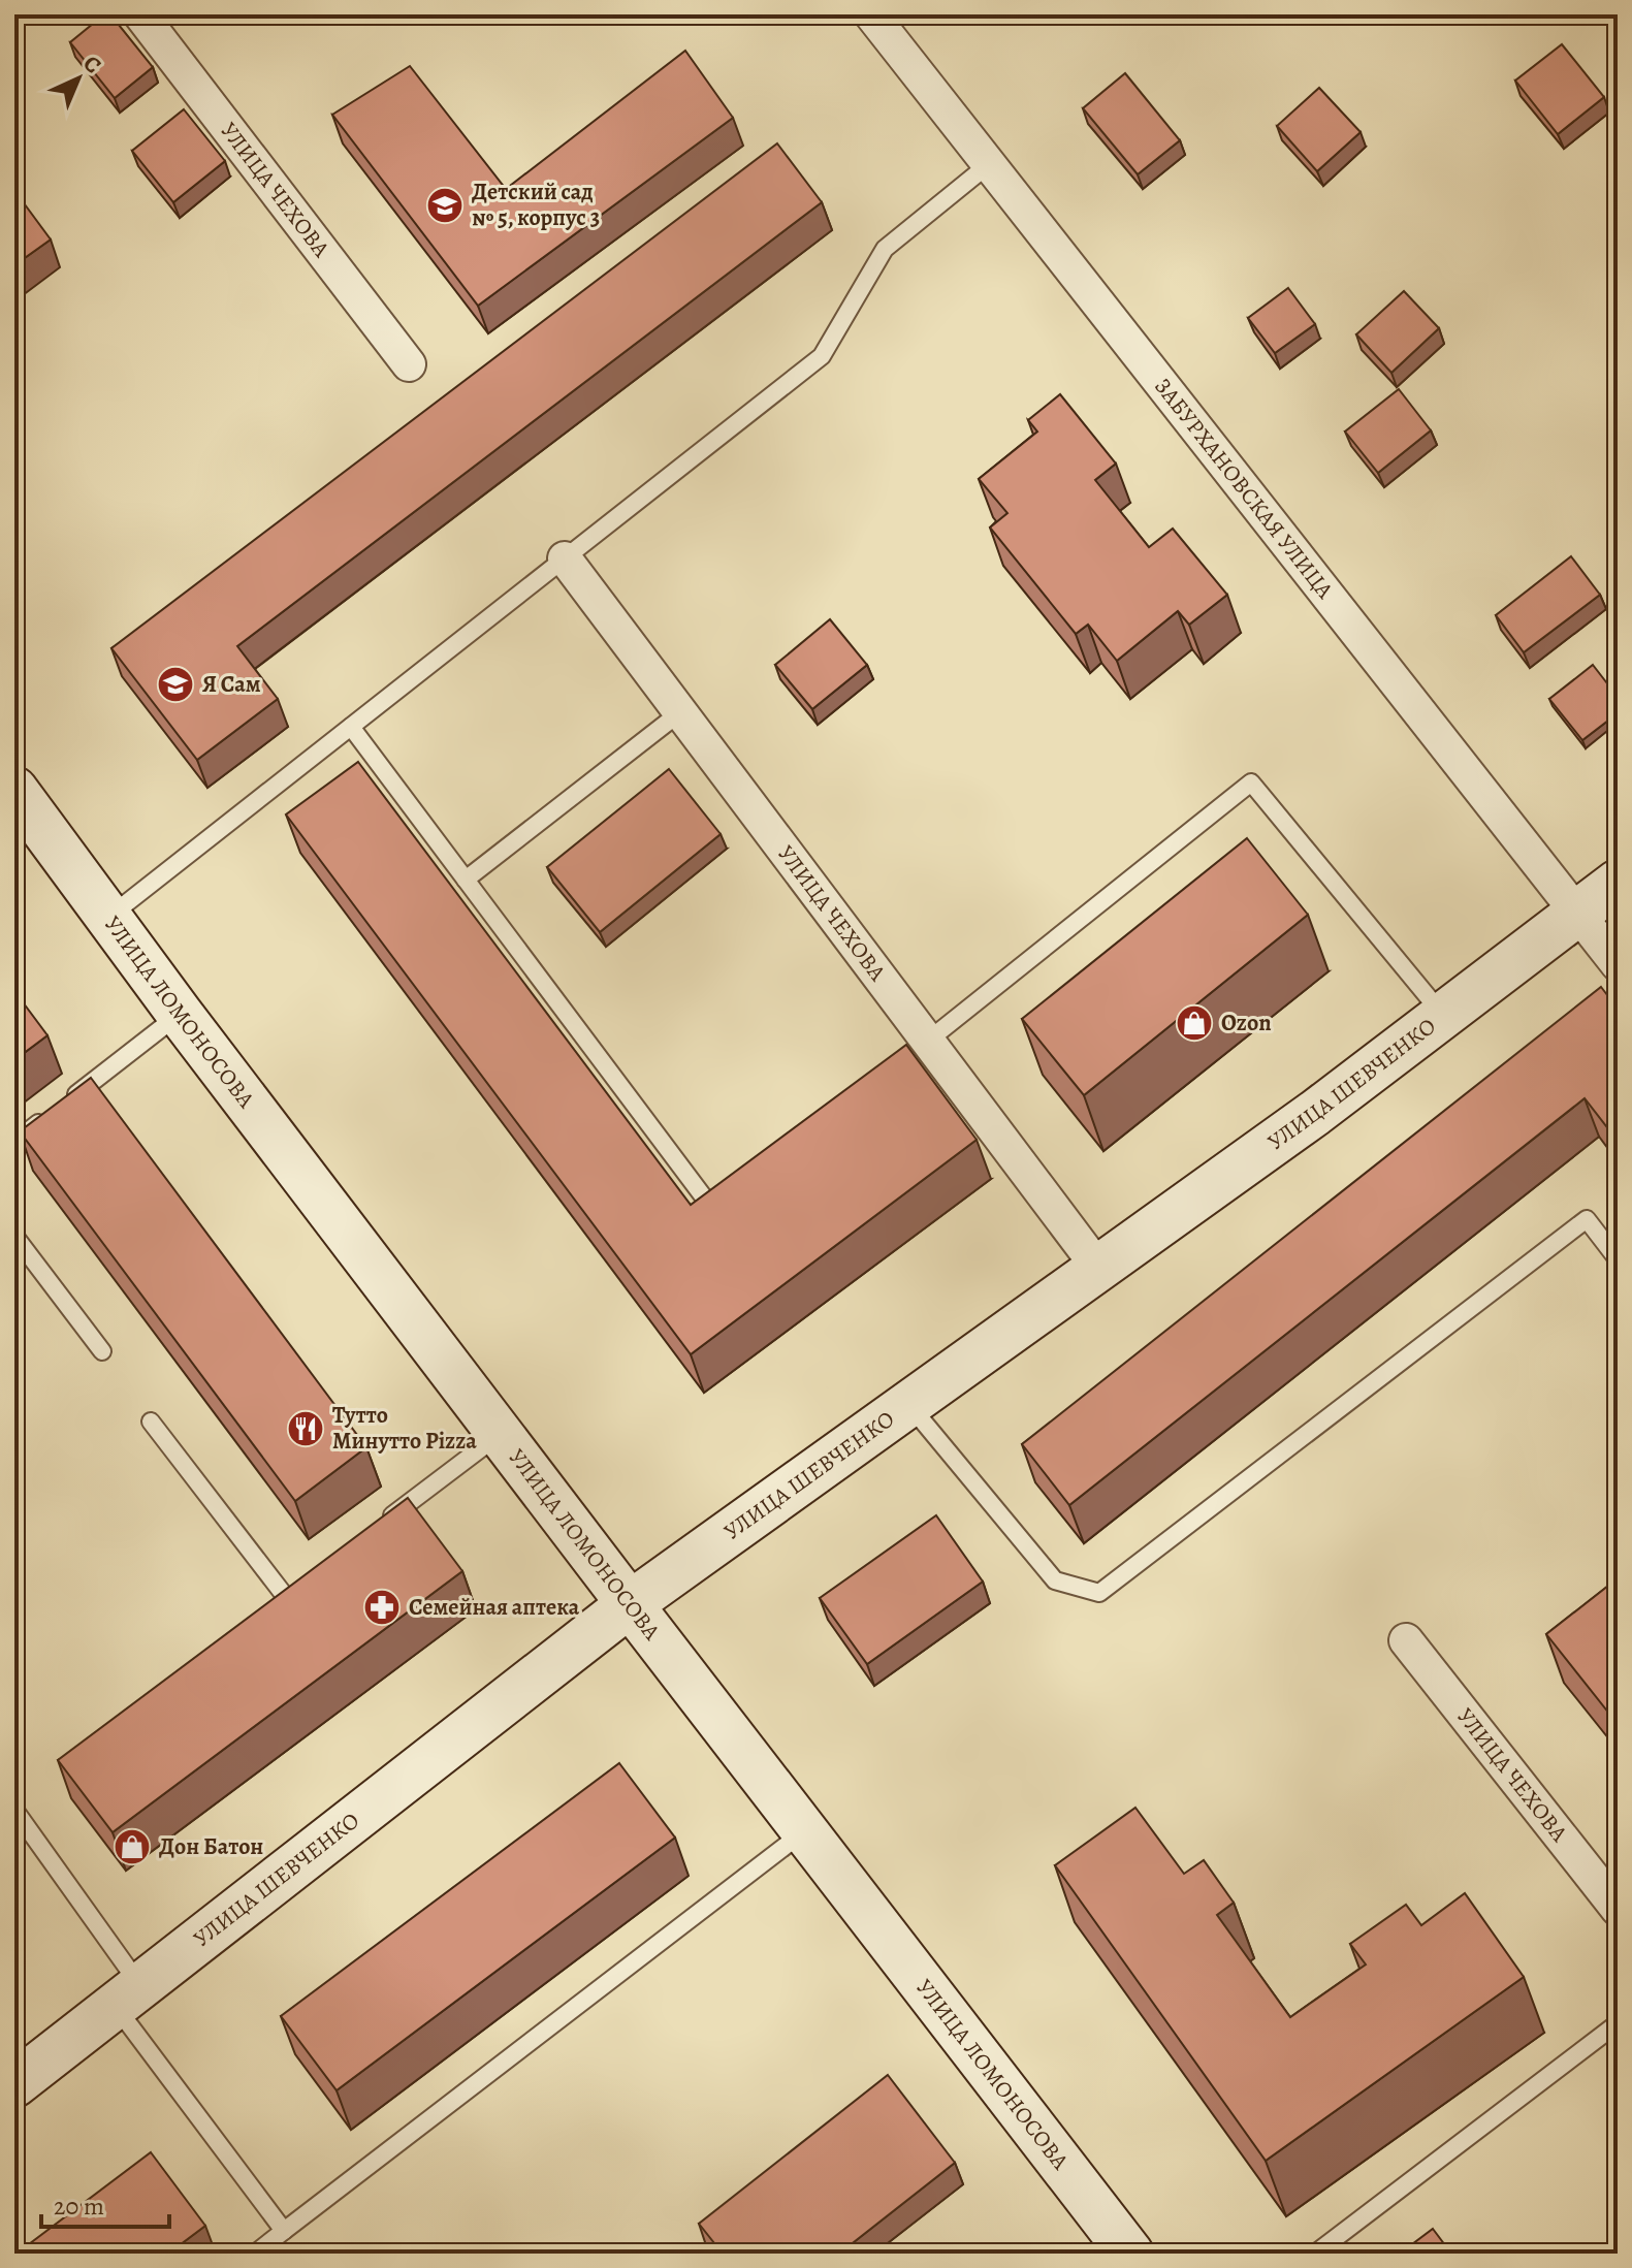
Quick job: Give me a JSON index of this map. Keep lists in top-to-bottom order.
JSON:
{
  "streets": {
    "street": [
      "УЛИЦА ЧЕХОВА",
      "ЗАБУРХАНОВСКАЯ УЛИЦА",
      "УЛИЦА ЛОМОНОСОВА",
      "УЛИЦА ШЕВЧЕНКО"
    ]
  },
  "crossings": [
    ["УЛИЦА ЧЕХОВА", "УЛИЦА ШЕВЧЕНКО"],
    ["ЗАБУРХАНОВСКАЯ УЛИЦА", "УЛИЦА ШЕВЧЕНКО"],
    ["УЛИЦА ЛОМОНОСОВА", "УЛИЦА ШЕВЧЕНКО"]
  ],
  "places": {
    "school or university": ["Детский сад № 5, корпус 3", "Я Сам"],
    "shop": ["Ozon", "Дон Батон"],
    "restaurant": ["Тутто Минутто Pizza"],
    "pharmacy": ["Семейная аптека"]
  },
  "scale_bar": "20 m",
  "north": "top right"
}
